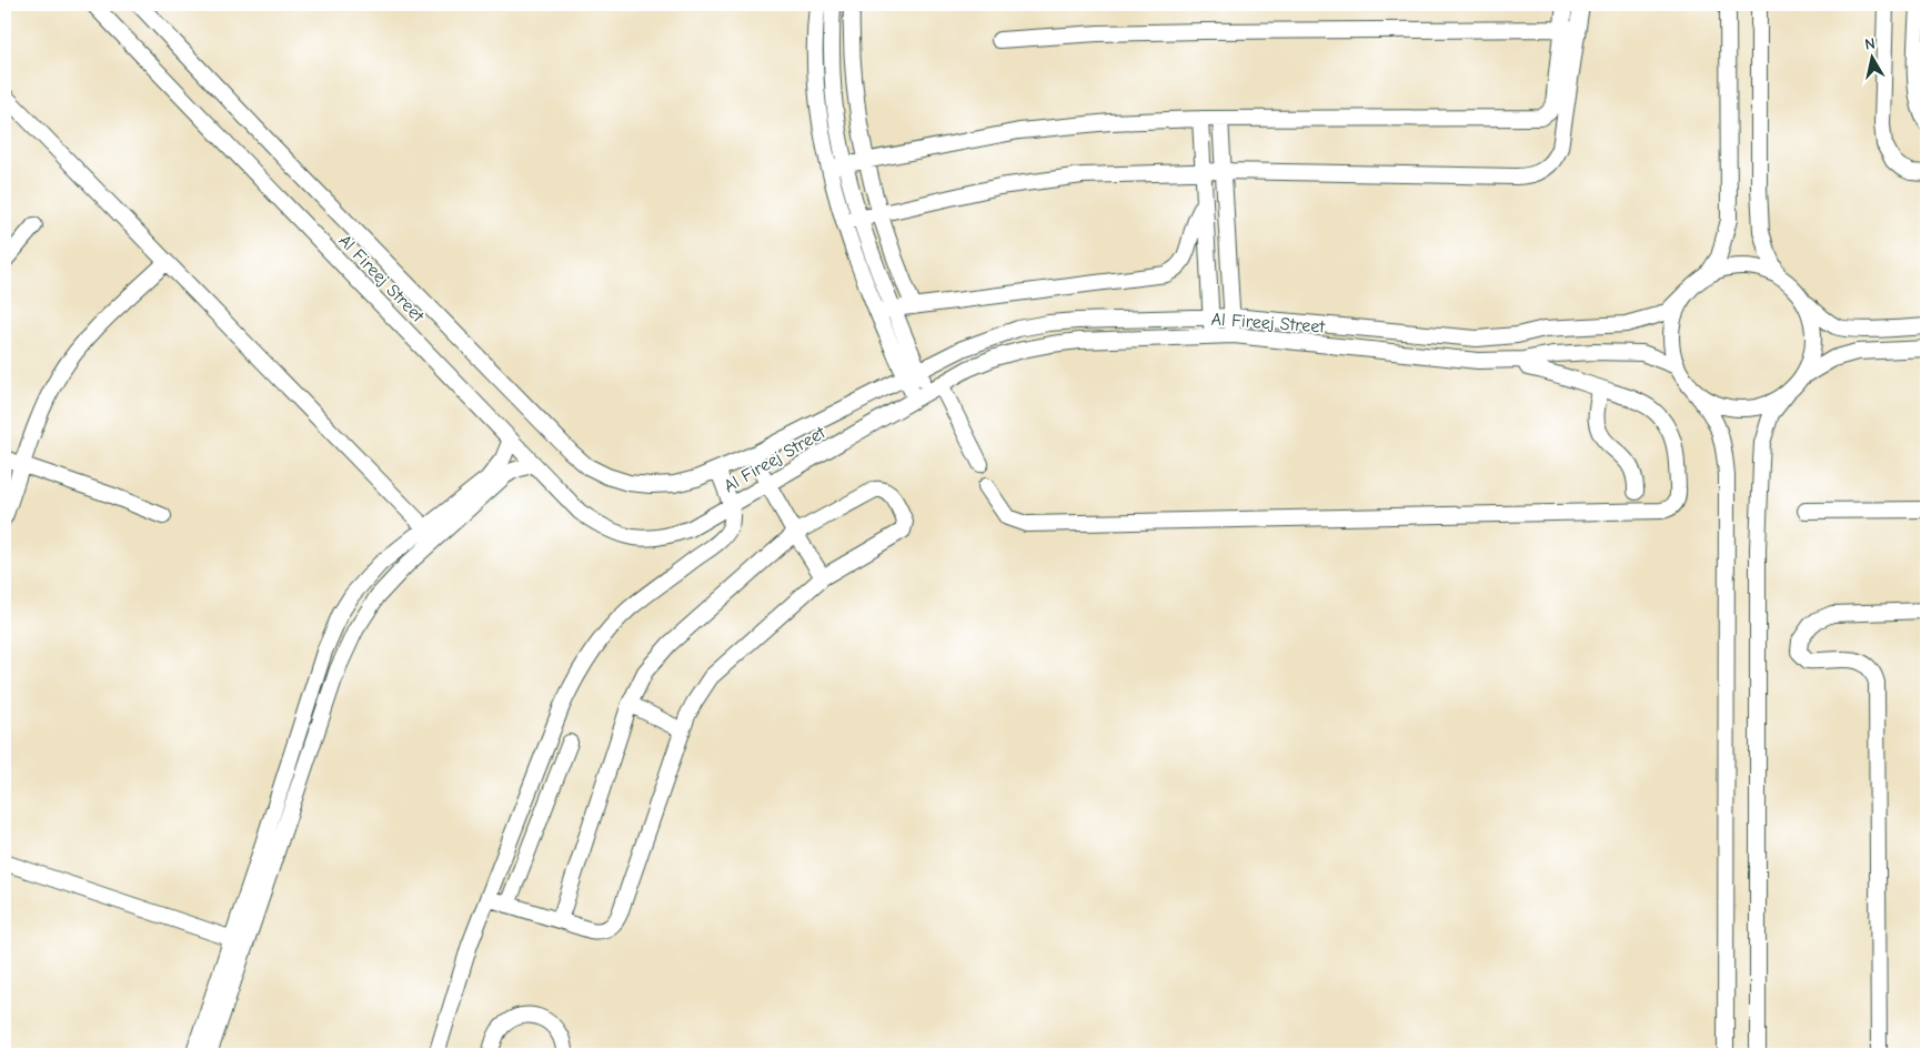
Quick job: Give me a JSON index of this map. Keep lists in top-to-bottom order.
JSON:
{
  "streets": {
    "street": ["Al Fireej Street"]
  },
  "north": "top"
}
